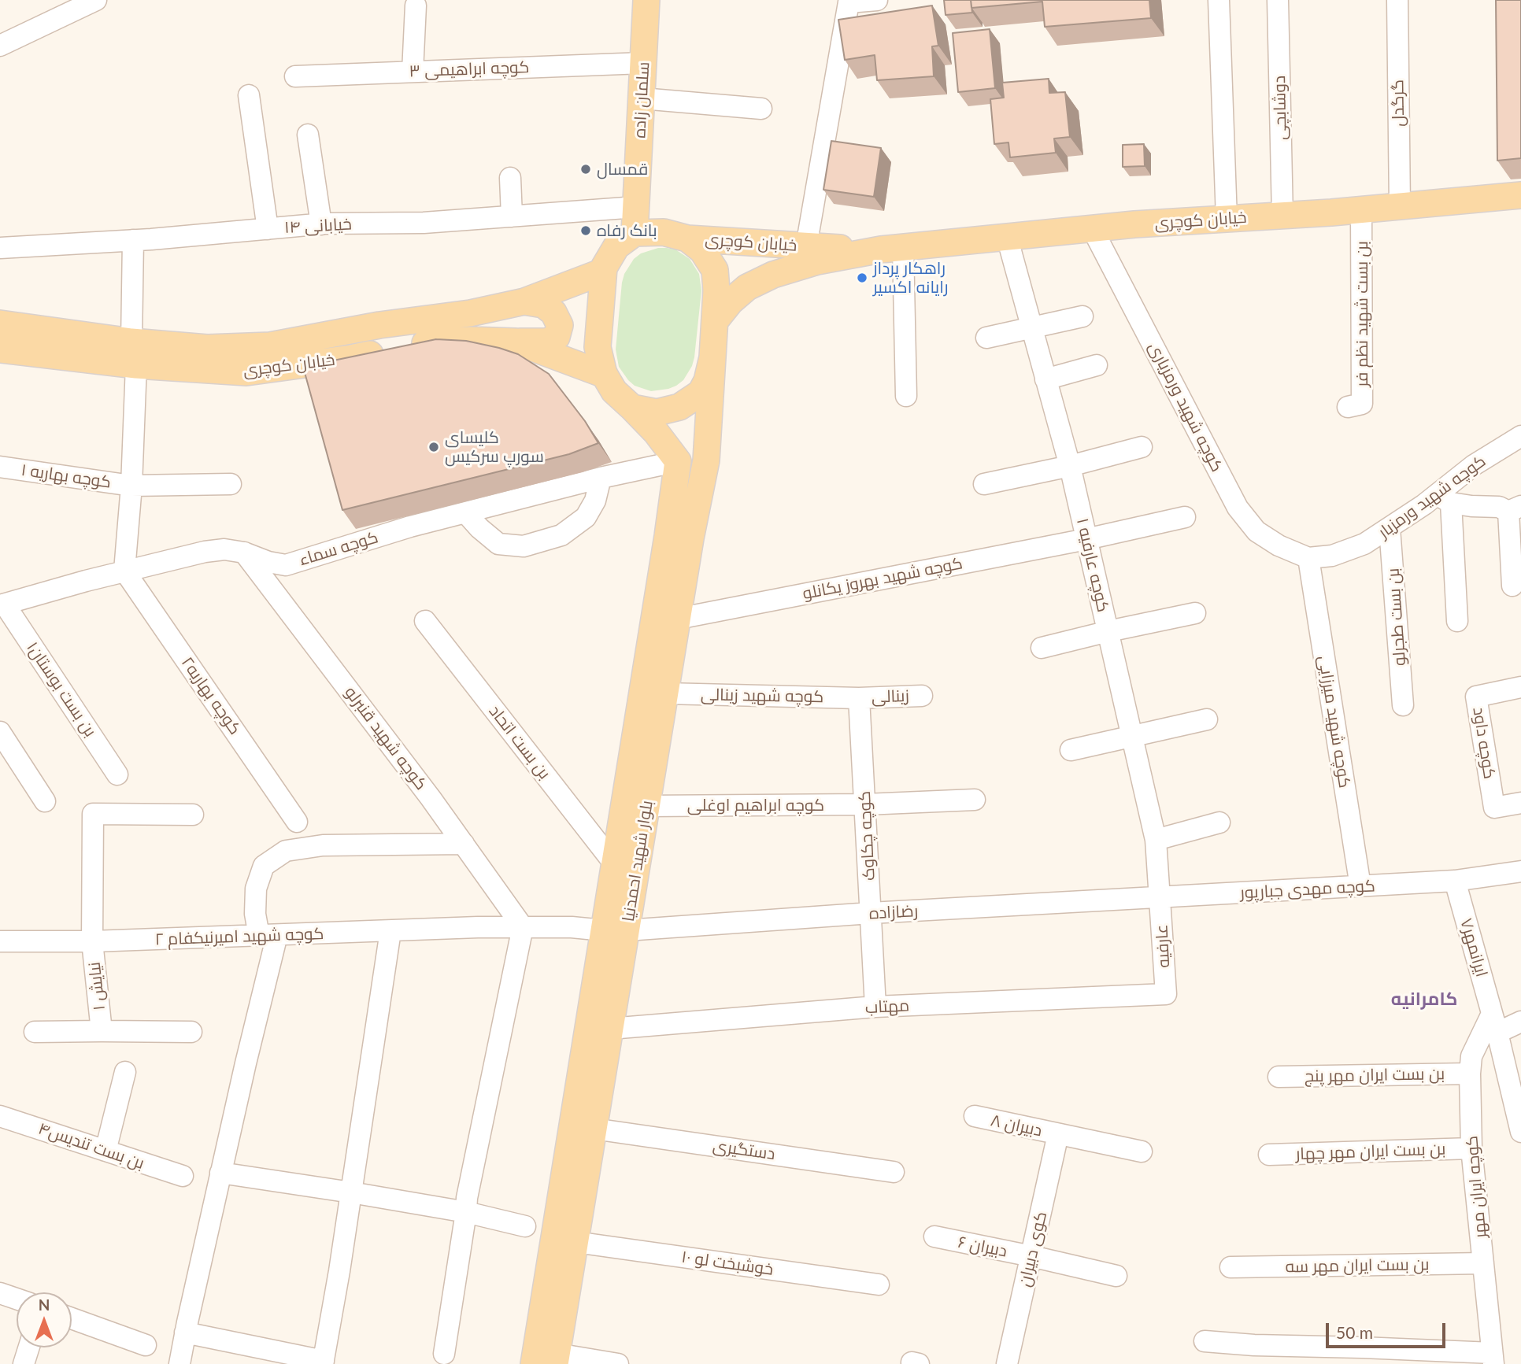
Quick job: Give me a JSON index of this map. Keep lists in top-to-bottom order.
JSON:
{
  "streets": {
    "main road": ["سلمان زاده", "خیابان کوچری", "بلوار شهید احمدنیا"],
    "street": [
      "کوچه ابراهیمی ۳",
      "گرگدل",
      "دوشابچی",
      "خیابانی ۱۴",
      "بن بست شهید نظم فر",
      "کوچه شهید ورمزیاری",
      "کوچه بهاریه ۱",
      "کوچه شهید ورمزیار",
      "کوچه سماء",
      "کوچه عارفیه ۱",
      "کوچه شهید بهروز یکانلو",
      "بن بست طجرلو",
      "بن بست بوستان۱",
      "کوچه بهاریه۲",
      "کوچه شهید زینالی",
      "زینالی",
      "کوچه شهید میرزایی",
      "کوچه شهید قنبرلو",
      "بن بست اتحاد",
      "کوچه داود",
      "کوچه ابراهیم اوغلی",
      "کوچه چکاوک",
      "کوچه مهدی جبارپور",
      "رضازاده",
      "کوچه شهید امیرنیکفام ۲",
      "عارفیه",
      "ایرانمهر۷",
      "نیایش ۱",
      "مهتاب",
      "بن بست ایران مهر پنج",
      "دبیران ۸",
      "بن بست تندیس۴",
      "دستگیری",
      "بن بست ایران مهر چهار",
      "کوچه ایران مهر",
      "دبیران ۶",
      "کوی دبیران",
      "خوشبخت لو ۱۰",
      "بن بست ایران مهر سه"
    ]
  },
  "crossings": [
    ["کوچه ابراهیمی ۳", "سلمان زاده"],
    ["سلمان زاده", "خیابان کوچری"],
    ["سلمان زاده", "خیابانی ۱۴"],
    ["سلمان زاده", "بلوار شهید احمدنیا"],
    ["گرگدل", "خیابان کوچری"],
    ["دوشابچی", "خیابان کوچری"],
    ["خیابان کوچری", "بن بست شهید نظم فر"],
    ["خیابان کوچری", "کوچه شهید ورمزیاری"],
    ["خیابان کوچری", "کوچه عارفیه ۱"],
    ["خیابان کوچری", "بلوار شهید احمدنیا"],
    ["کوچه شهید ورمزیاری", "کوچه شهید ورمزیار"],
    ["کوچه شهید ورمزیاری", "کوچه شهید میرزایی"],
    ["کوچه شهید ورمزیار", "بن بست طجرلو"],
    ["کوچه شهید ورمزیار", "کوچه شهید میرزایی"],
    ["کوچه سماء", "بن بست بوستان۱"],
    ["کوچه سماء", "کوچه بهاریه۲"],
    ["کوچه سماء", "کوچه شهید قنبرلو"],
    ["کوچه سماء", "بلوار شهید احمدنیا"],
    ["کوچه عارفیه ۱", "کوچه شهید بهروز یکانلو"],
    ["کوچه عارفیه ۱", "کوچه مهدی جبارپور"],
    ["کوچه عارفیه ۱", "رضازاده"],
    ["کوچه عارفیه ۱", "عارفیه"],
    ["کوچه شهید بهروز یکانلو", "بلوار شهید احمدنیا"],
    ["کوچه شهید زینالی", "زینالی"],
    ["کوچه شهید زینالی", "کوچه چکاوک"],
    ["کوچه شهید زینالی", "بلوار شهید احمدنیا"],
    ["زینالی", "کوچه چکاوک"],
    ["کوچه شهید میرزایی", "کوچه مهدی جبارپور"],
    ["کوچه شهید قنبرلو", "رضازاده"],
    ["کوچه شهید قنبرلو", "کوچه شهید امیرنیکفام ۲"],
    ["بن بست اتحاد", "بلوار شهید احمدنیا"],
    ["کوچه ابراهیم اوغلی", "کوچه چکاوک"],
    ["کوچه ابراهیم اوغلی", "بلوار شهید احمدنیا"],
    ["کوچه چکاوک", "رضازاده"],
    ["کوچه چکاوک", "مهتاب"],
    ["بلوار شهید احمدنیا", "رضازاده"],
    ["بلوار شهید احمدنیا", "مهتاب"],
    ["بلوار شهید احمدنیا", "دستگیری"],
    ["بلوار شهید احمدنیا", "خوشبخت لو ۱۰"],
    ["کوچه مهدی جبارپور", "رضازاده"],
    ["کوچه مهدی جبارپور", "عارفیه"],
    ["کوچه مهدی جبارپور", "ایرانمهر۷"],
    ["رضازاده", "کوچه شهید امیرنیکفام ۲"],
    ["رضازاده", "عارفیه"],
    ["کوچه شهید امیرنیکفام ۲", "نیایش ۱"],
    ["عارفیه", "مهتاب"],
    ["ایرانمهر۷", "کوچه ایران مهر"],
    ["بن بست ایران مهر پنج", "کوچه ایران مهر"],
    ["دبیران ۸", "کوی دبیران"],
    ["بن بست ایران مهر چهار", "کوچه ایران مهر"],
    ["کوچه ایران مهر", "بن بست ایران مهر سه"],
    ["دبیران ۶", "کوی دبیران"]
  ],
  "districts": ["کامرانیه"],
  "places": [
    "قمسال",
    "بانک رفاه",
    "راهکار پرداز رایانه اکسیر",
    "کلیسای سورپ سرکیس"
  ],
  "scale_bar": "50 m",
  "north": "top"
}
